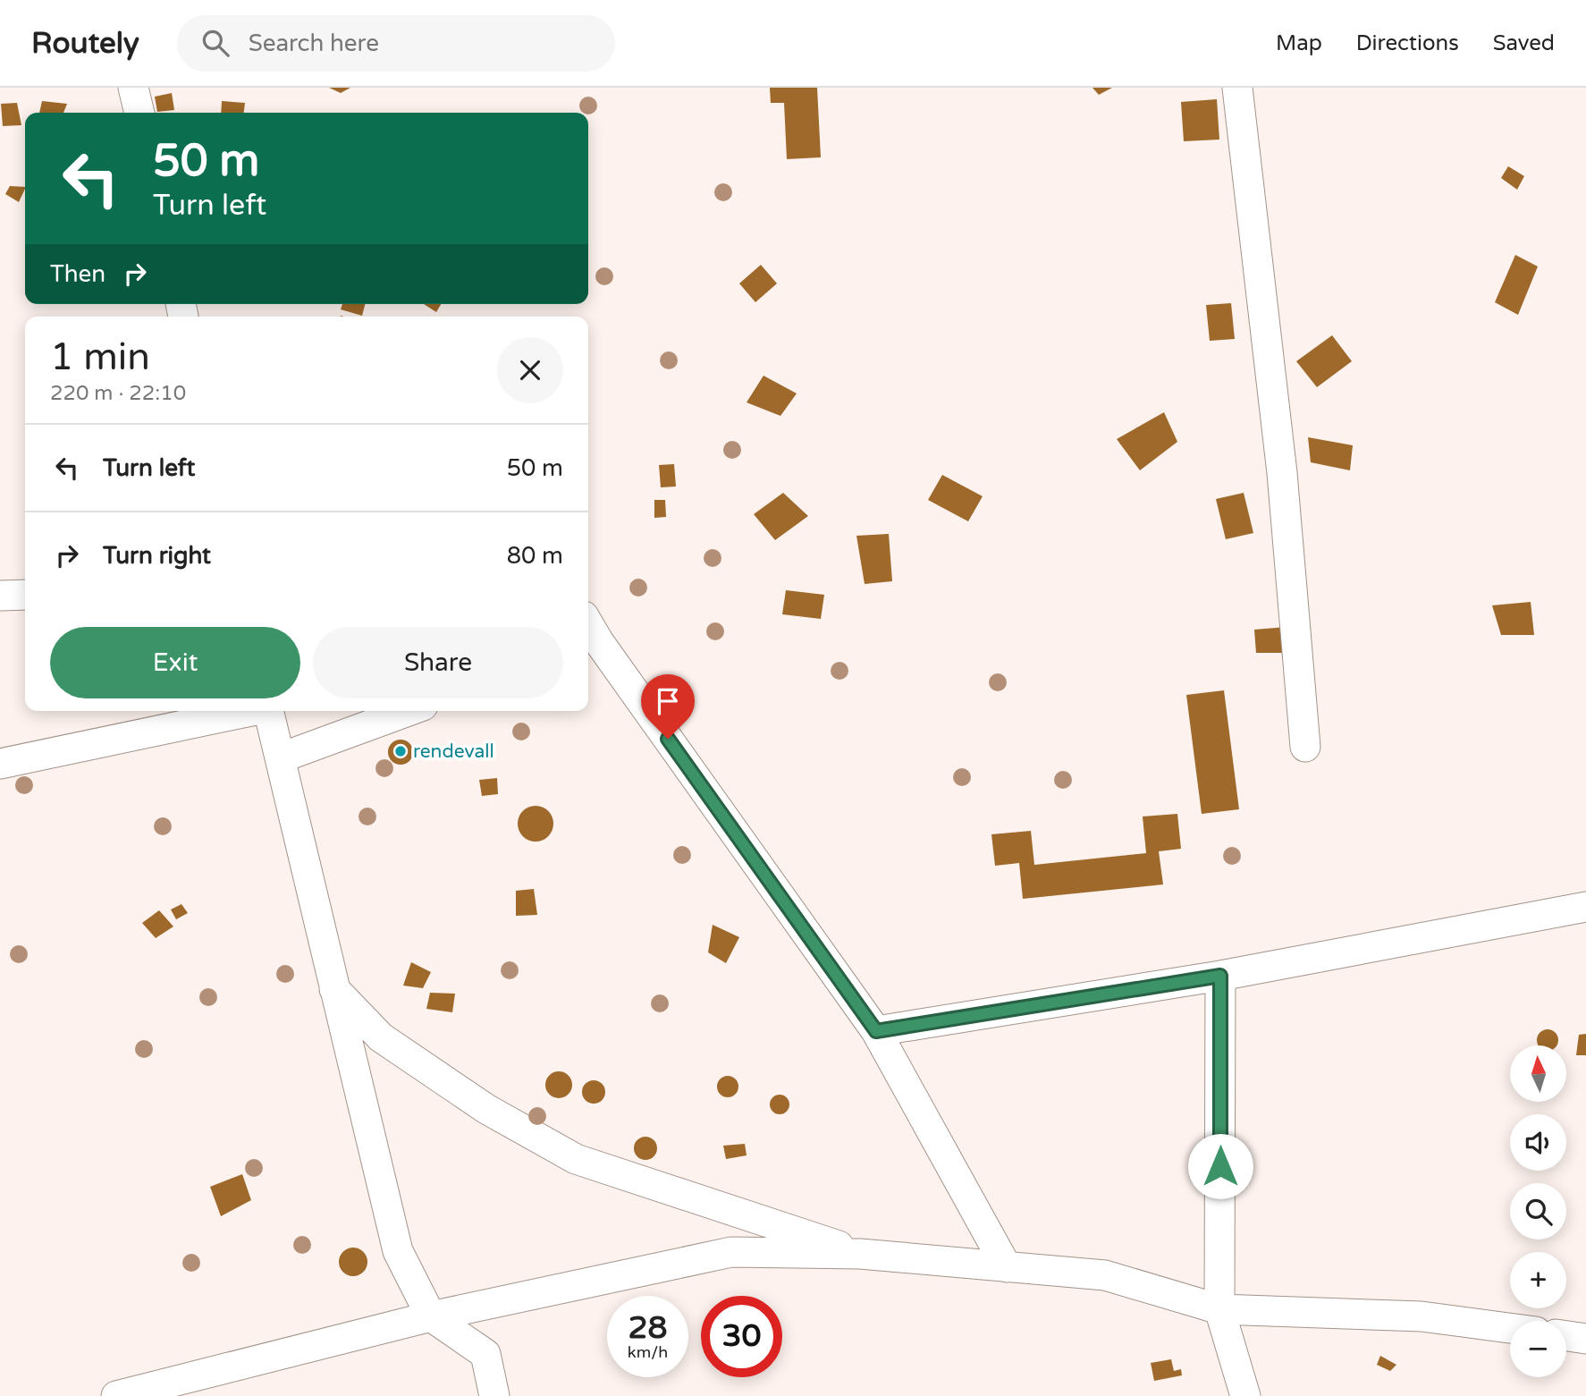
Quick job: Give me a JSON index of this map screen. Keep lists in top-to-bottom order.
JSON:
{
  "places": ["rendevall"],
  "north": "top",
  "page": {
    "header": "Routely",
    "search": "Search here",
    "nav": ["Map", "Directions", "Saved"],
    "turn": ["50 m", "Turn left"],
    "then": "Then",
    "heading": ["1 min", "220 m · 22:10"],
    "list": [
      {
        "name": "Turn left",
        "value": "50 m"
      },
      {
        "name": "Turn right",
        "value": "80 m"
      }
    ],
    "buttons": ["Exit", "Share"],
    "map_buttons": ["+", "−"],
    "speed": "28 km/h",
    "limit": "30"
  }
}
